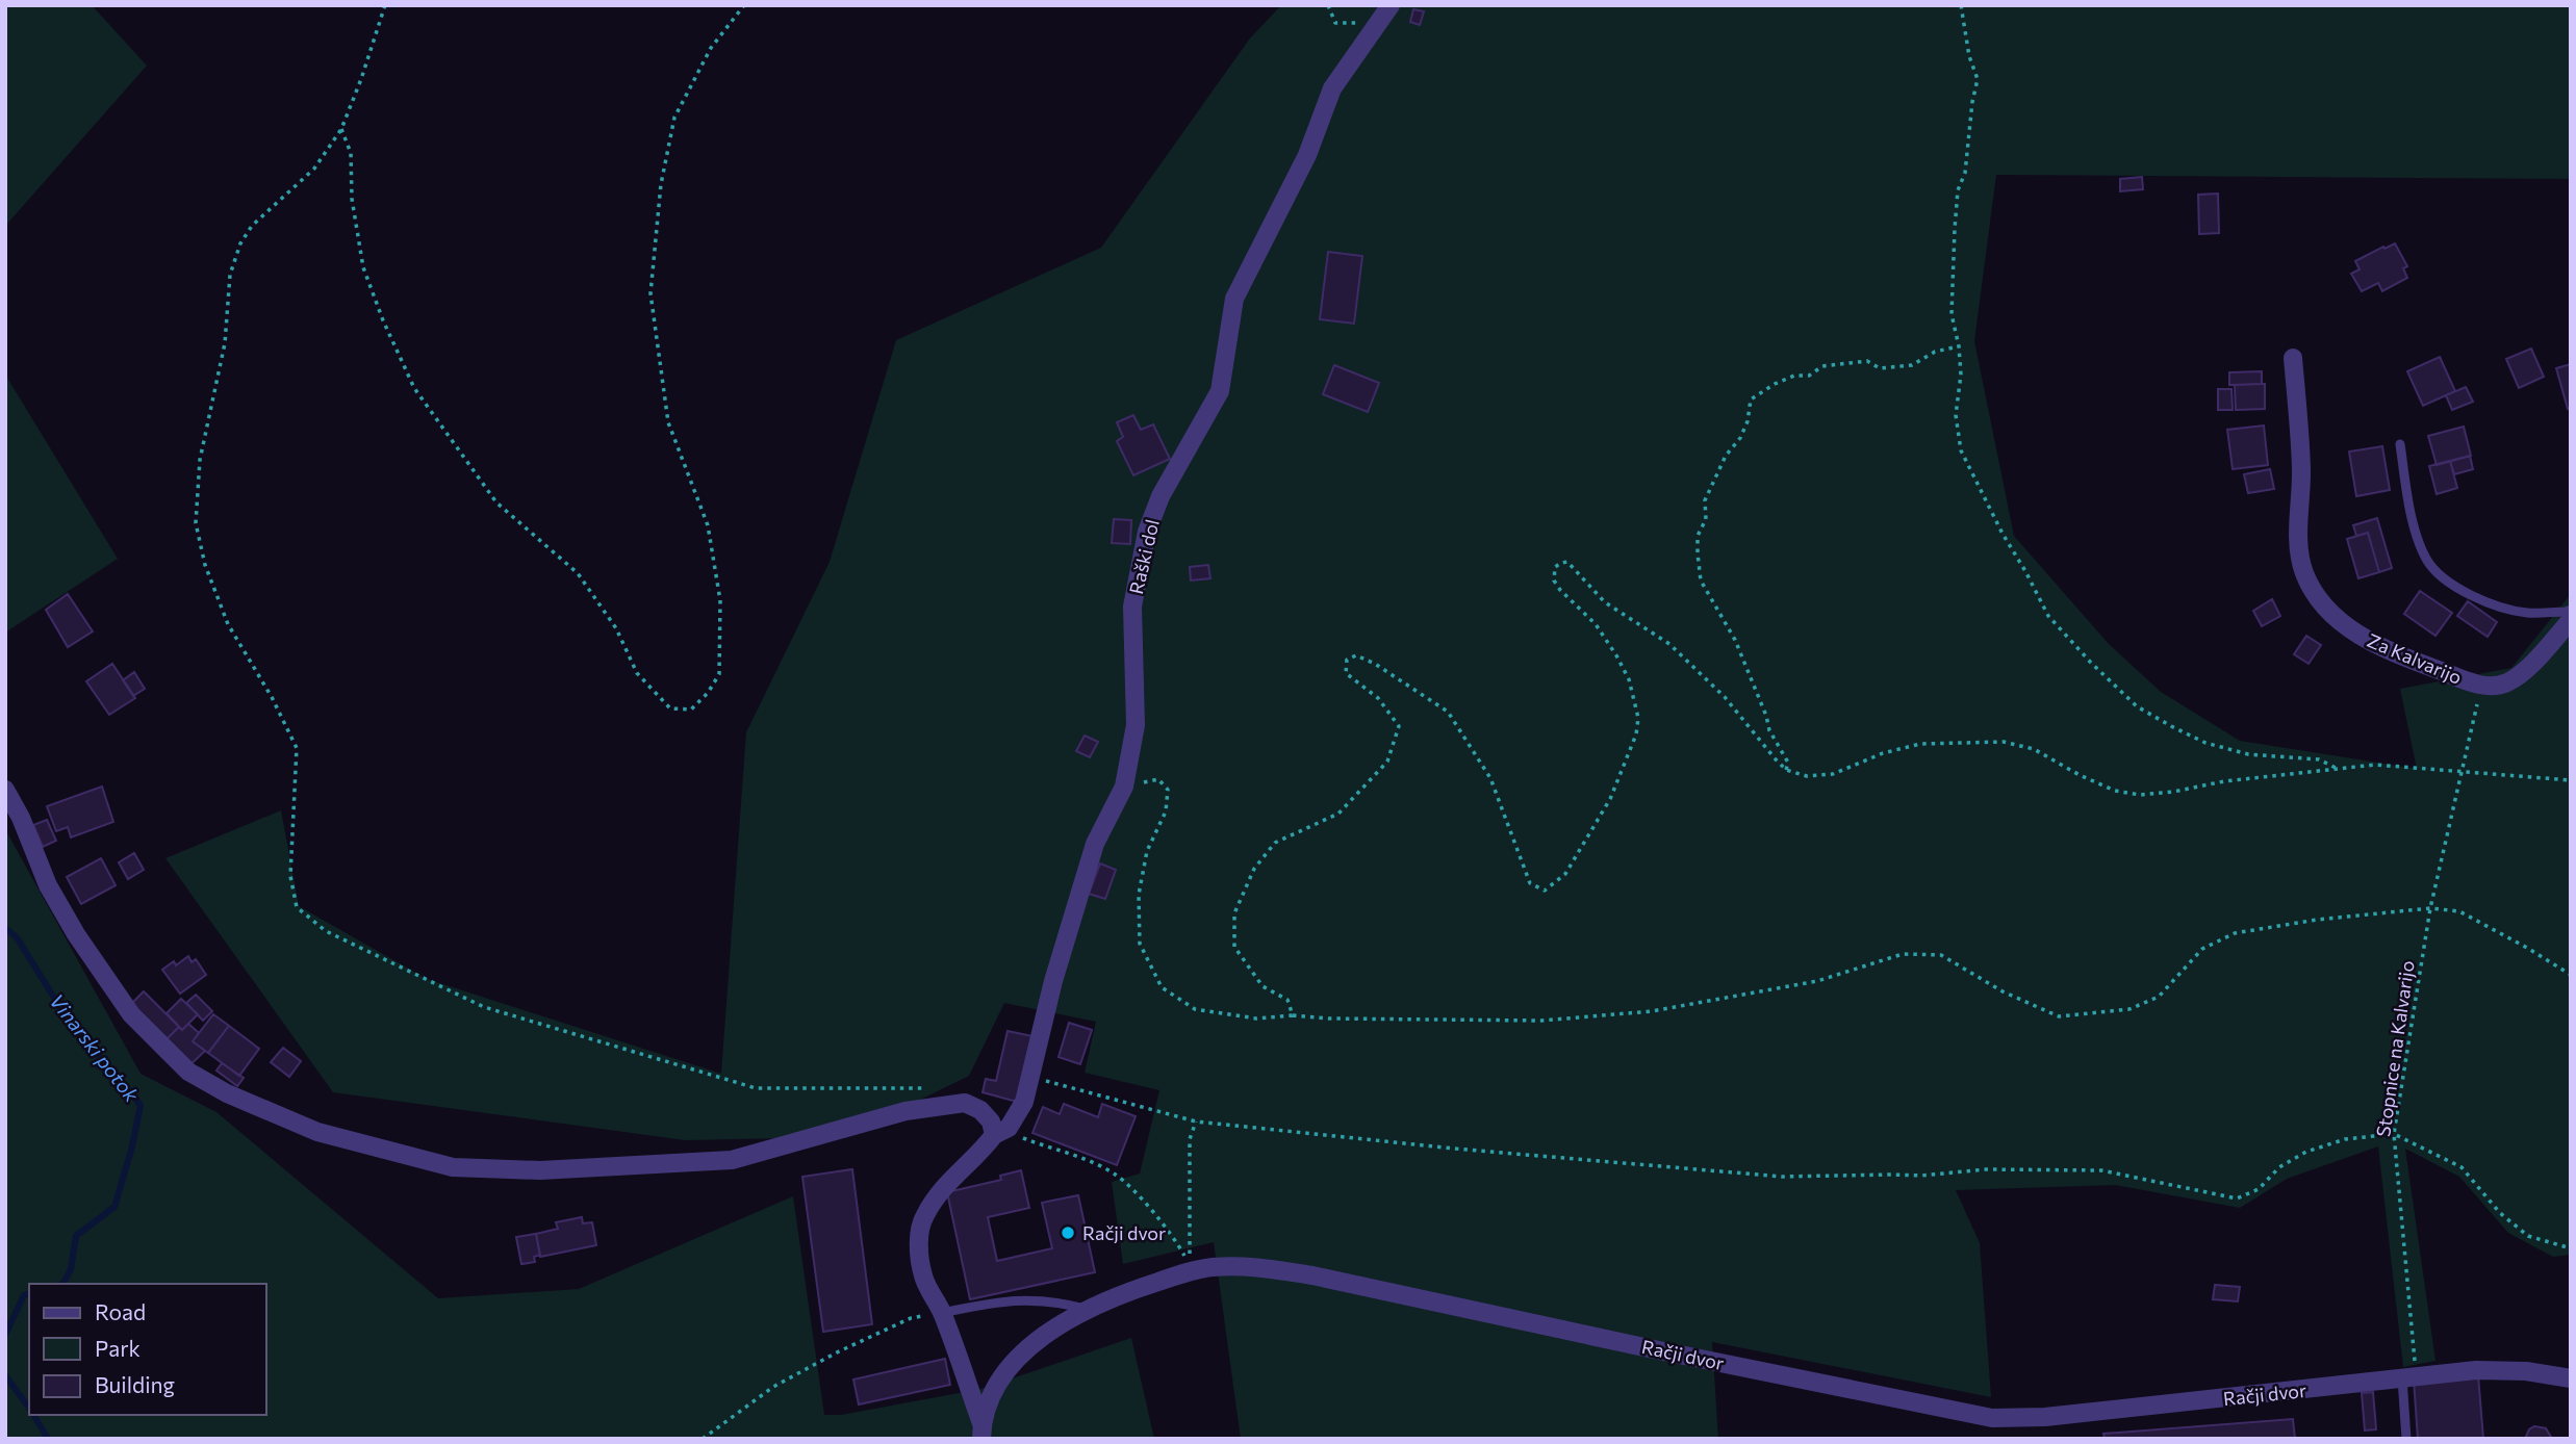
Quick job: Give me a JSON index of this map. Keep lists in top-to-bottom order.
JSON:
{
  "streets": {
    "street": ["Raški dol", "Za Kalvarijo", "Račji dvor"],
    "path": ["Stopnice na Kalvarijo"]
  },
  "crossings": [
    ["Raški dol", "Račji dvor"],
    ["Za Kalvarijo", "Stopnice na Kalvarijo"],
    ["Stopnice na Kalvarijo", "Račji dvor"]
  ],
  "water": ["Vinarski potok"],
  "places": ["Račji dvor"],
  "legend": ["Road", "Park", "Building"]
}
